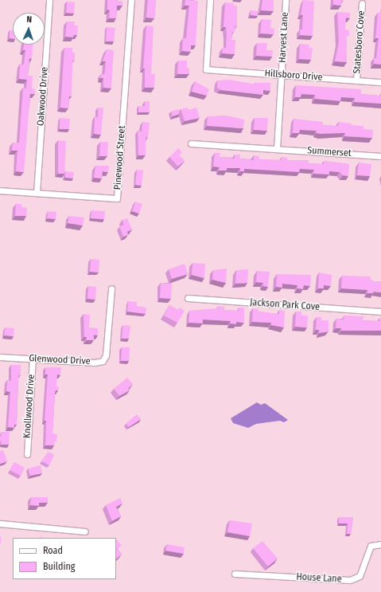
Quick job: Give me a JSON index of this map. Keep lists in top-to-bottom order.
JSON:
{
  "streets": {
    "street": [
      "Harvest Lane",
      "Statesboro Cove",
      "Hillsboro Drive",
      "Oakwood Drive",
      "Summerset",
      "Pinewood Street",
      "Jackson Park Cove",
      "Glenwood Drive",
      "Knollwood Drive",
      "House Lane"
    ]
  },
  "crossings": [
    ["Harvest Lane", "Hillsboro Drive"],
    ["Statesboro Cove", "Hillsboro Drive"],
    ["Oakwood Drive", "Pinewood Street"],
    ["Glenwood Drive", "Knollwood Drive"]
  ],
  "legend": ["Road", "Building"],
  "north": "top"
}
